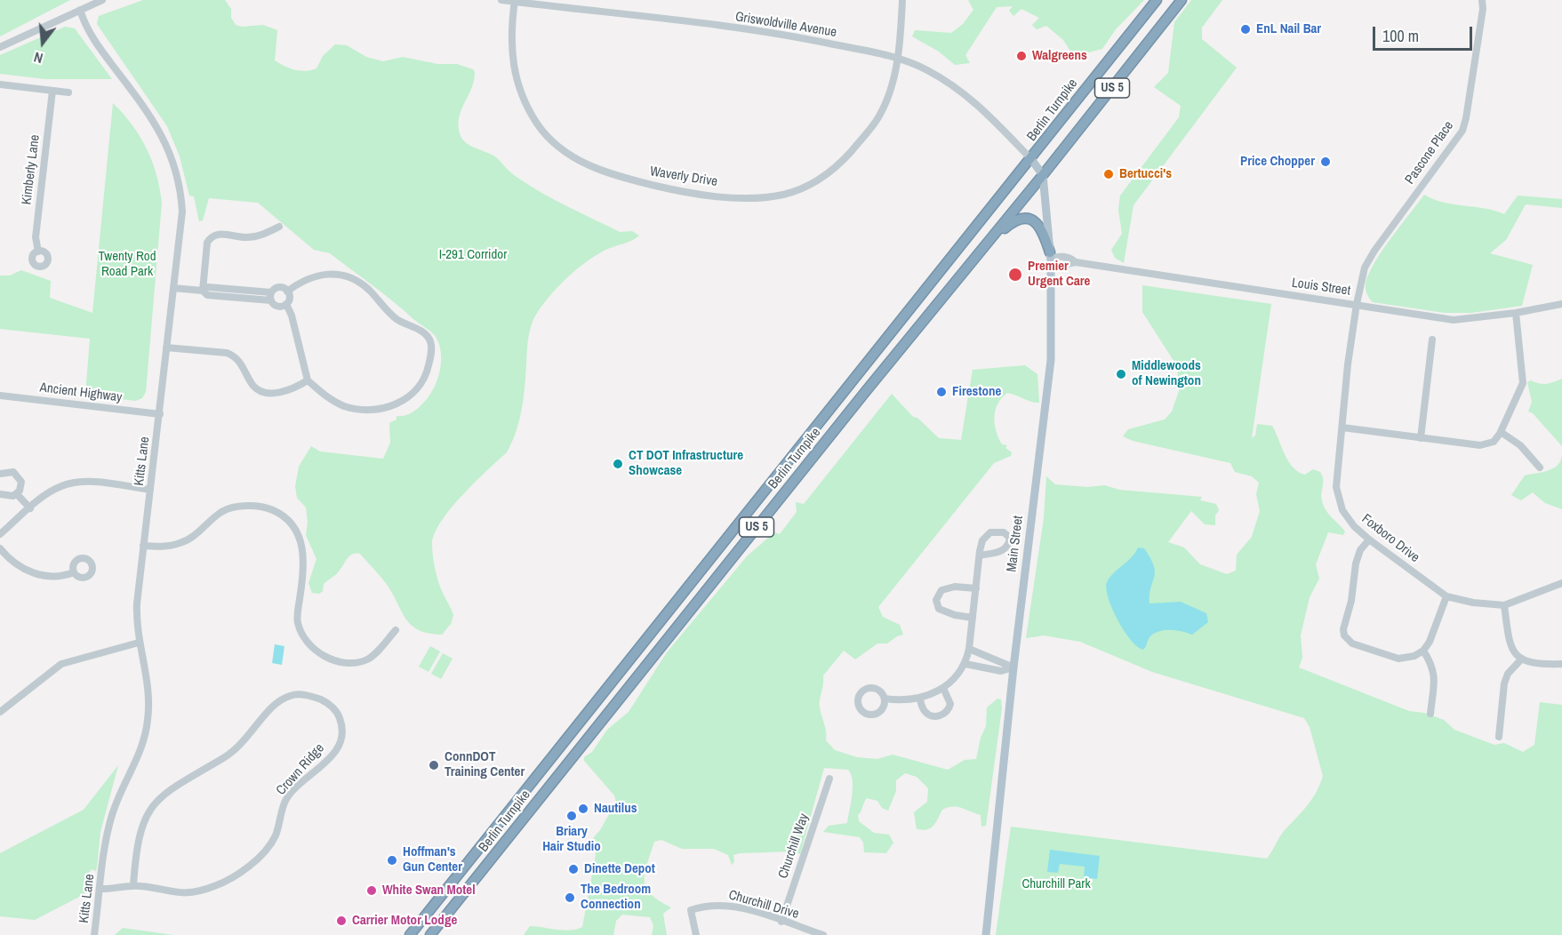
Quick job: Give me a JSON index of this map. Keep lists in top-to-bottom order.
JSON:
{
  "streets": {
    "highway": ["US 5", "Berlin Turnpike"],
    "main road": ["Main Street"],
    "street": [
      "Griswoldville Avenue",
      "Pascone Place",
      "Kimberly Lane",
      "Waverly Drive",
      "Louis Street",
      "Ancient Highway",
      "Kitts Lane",
      "Foxboro Drive",
      "Crown Ridge",
      "Churchill Way",
      "Churchill Drive"
    ]
  },
  "crossings": [
    ["Griswoldville Avenue", "Berlin Turnpike"],
    ["Griswoldville Avenue", "Waverly Drive"],
    ["Berlin Turnpike", "Main Street"],
    ["Pascone Place", "Louis Street"],
    ["Pascone Place", "Foxboro Drive"],
    ["Louis Street", "Foxboro Drive"],
    ["Louis Street", "Main Street"],
    ["Ancient Highway", "Kitts Lane"],
    ["Kitts Lane", "Crown Ridge"],
    ["Churchill Way", "Churchill Drive"]
  ],
  "parks": ["I-291 Corridor", "Twenty Rod Road Park", "Churchill Park"],
  "places": [
    "EnL Nail Bar",
    "Walgreens",
    "Price Chopper",
    "Bertucci's",
    "Premier Urgent Care",
    "Middlewoods of Newington",
    "Firestone",
    "CT DOT Infrastructure Showcase",
    "ConnDOT Training Center",
    "Nautilus",
    "Briary Hair Studio",
    "Hoffman's Gun Center",
    "Dinette Depot",
    "White Swan Motel",
    "The Bedroom Connection",
    "Carrier Motor Lodge"
  ],
  "scale_bar": "100 m",
  "north": "bottom"
}
